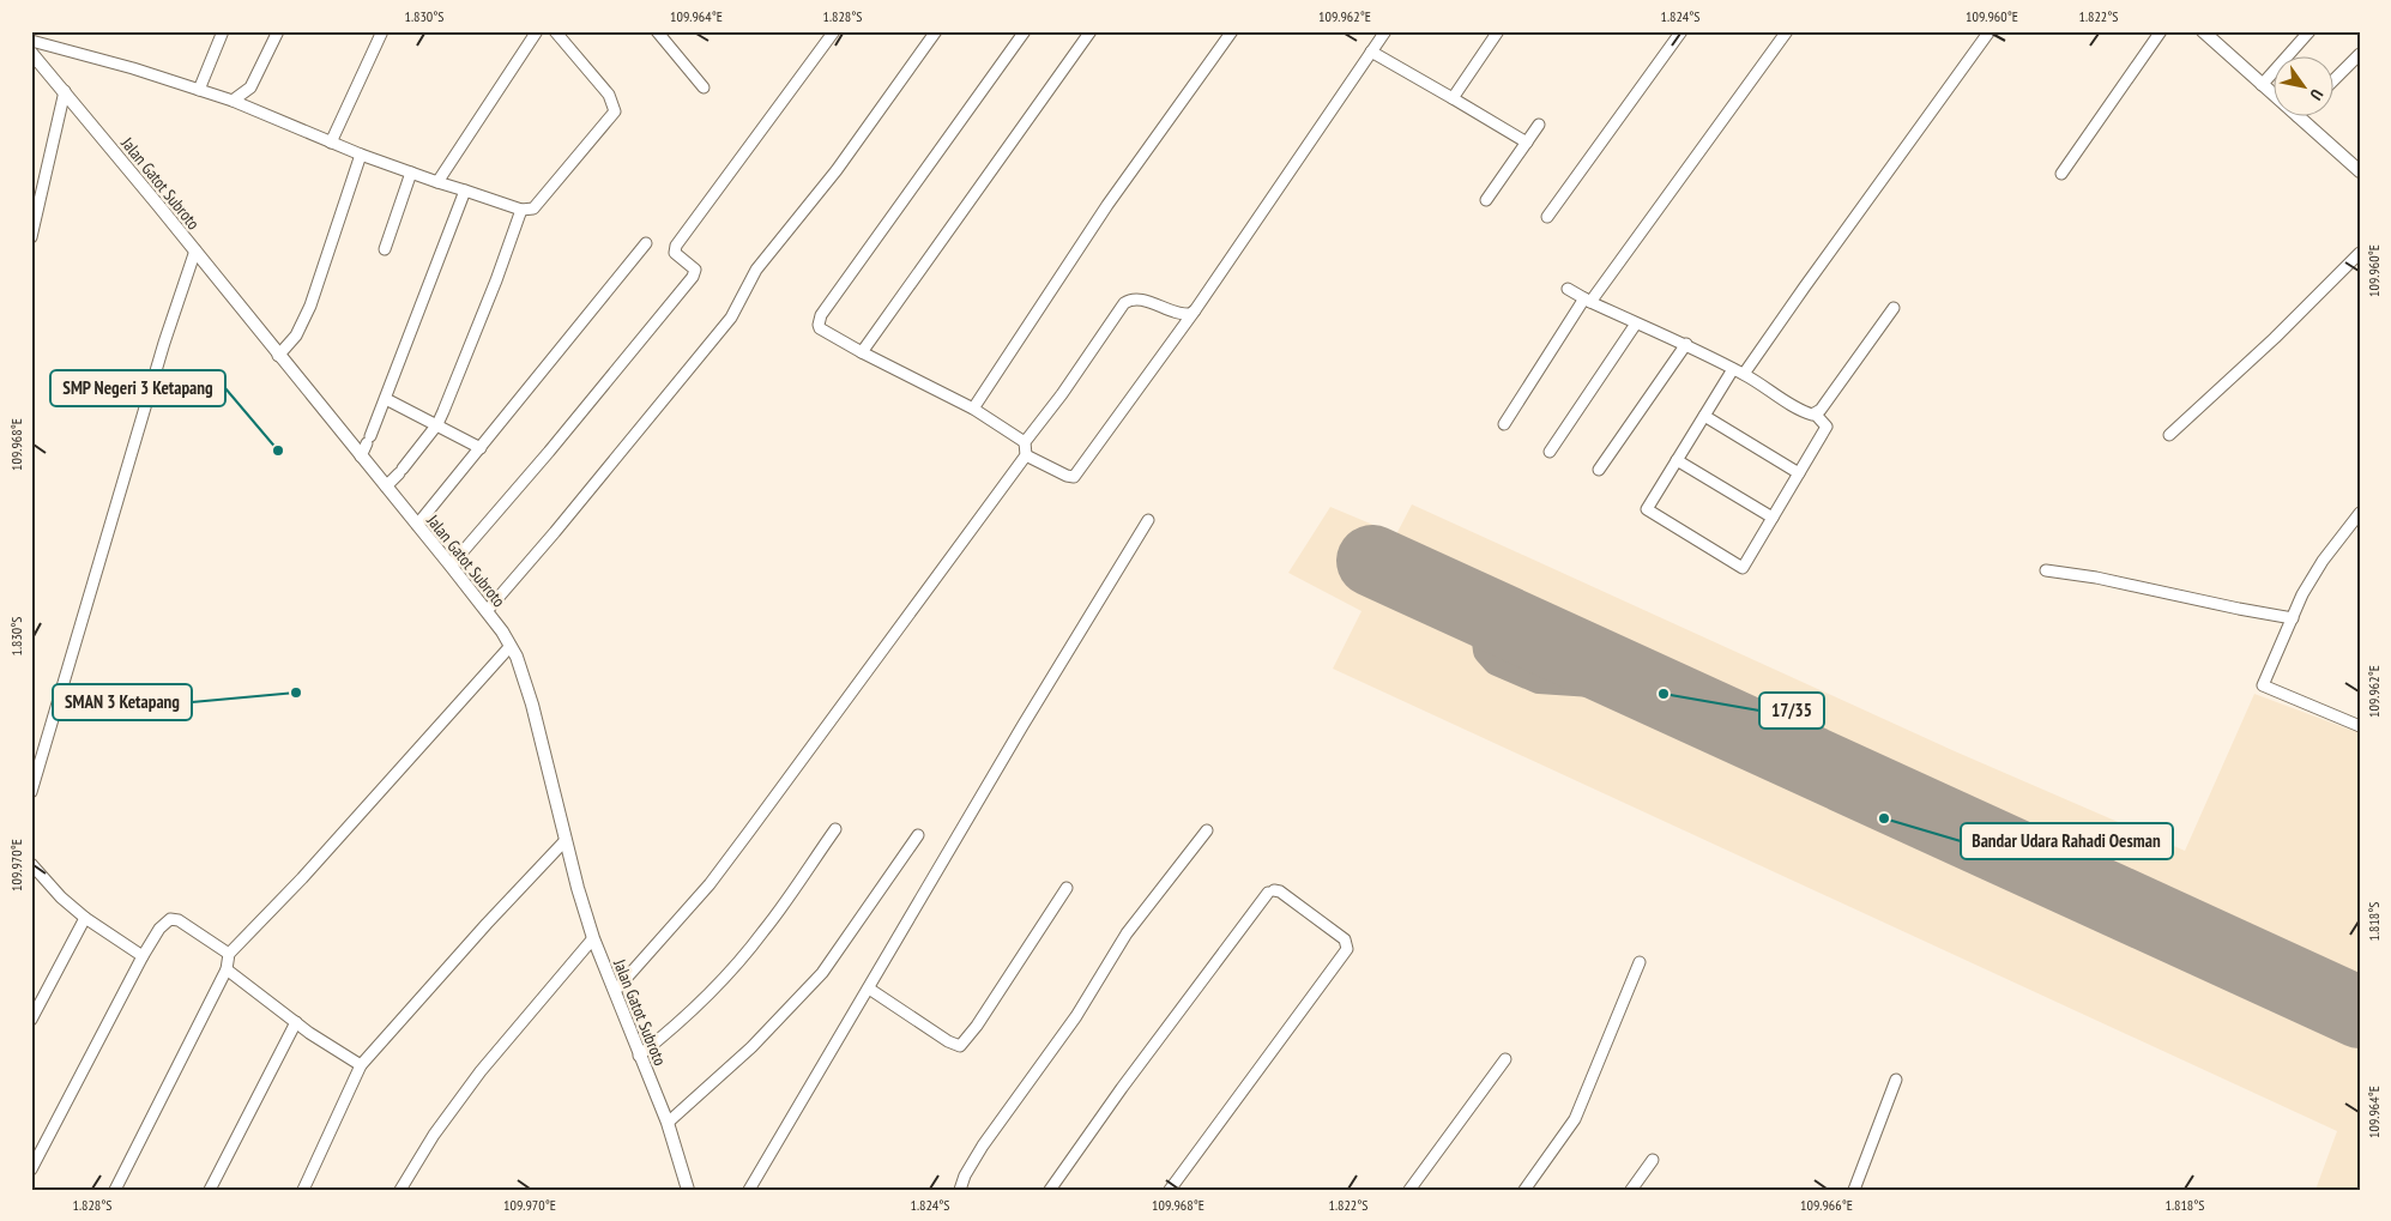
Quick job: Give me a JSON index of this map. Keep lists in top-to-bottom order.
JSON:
{
  "streets": {
    "street": ["Jalan Gatot Subroto"]
  },
  "places": [
    "SMP Negeri 3 Ketapang",
    "SMAN 3 Ketapang",
    "17/35",
    "Bandar Udara Rahadi Oesman"
  ],
  "north": "bottom right",
  "coordinates": [
    "1.830°S",
    "109.964°E",
    "1.828°S",
    "109.962°E",
    "1.824°S",
    "109.960°E",
    "1.822°S",
    "109.968°E",
    "109.970°E",
    "1.818°S",
    "109.966°E"
  ]
}
